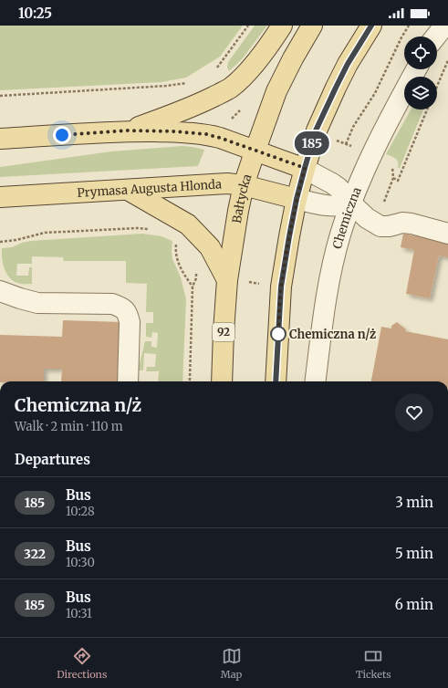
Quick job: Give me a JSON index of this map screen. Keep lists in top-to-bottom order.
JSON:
{
  "streets": {
    "main road": ["Prymasa Augusta Hlonda", "Bałtycka", "92"],
    "street": ["Chemiczna"]
  },
  "crossings": [
    ["Prymasa Augusta Hlonda", "Bałtycka"]
  ],
  "places": ["Chemiczna n/ż"],
  "lines": ["bus line 185"],
  "page": {
    "status": "10:25",
    "on_map": "185",
    "heading": [
      ["Chemiczna n/ż", "Walk · 2 min · 110 m"],
      "Departures"
    ],
    "list": [
      {
        "mark": "185",
        "name": "Bus",
        "note": "10:28",
        "value": "3 min"
      },
      {
        "mark": "322",
        "name": "Bus",
        "note": "10:30",
        "value": "5 min"
      },
      {
        "mark": "185",
        "name": "Bus",
        "note": "10:31",
        "value": "6 min"
      }
    ],
    "tabs": ["Directions", "Map", "Tickets"]
  }
}
